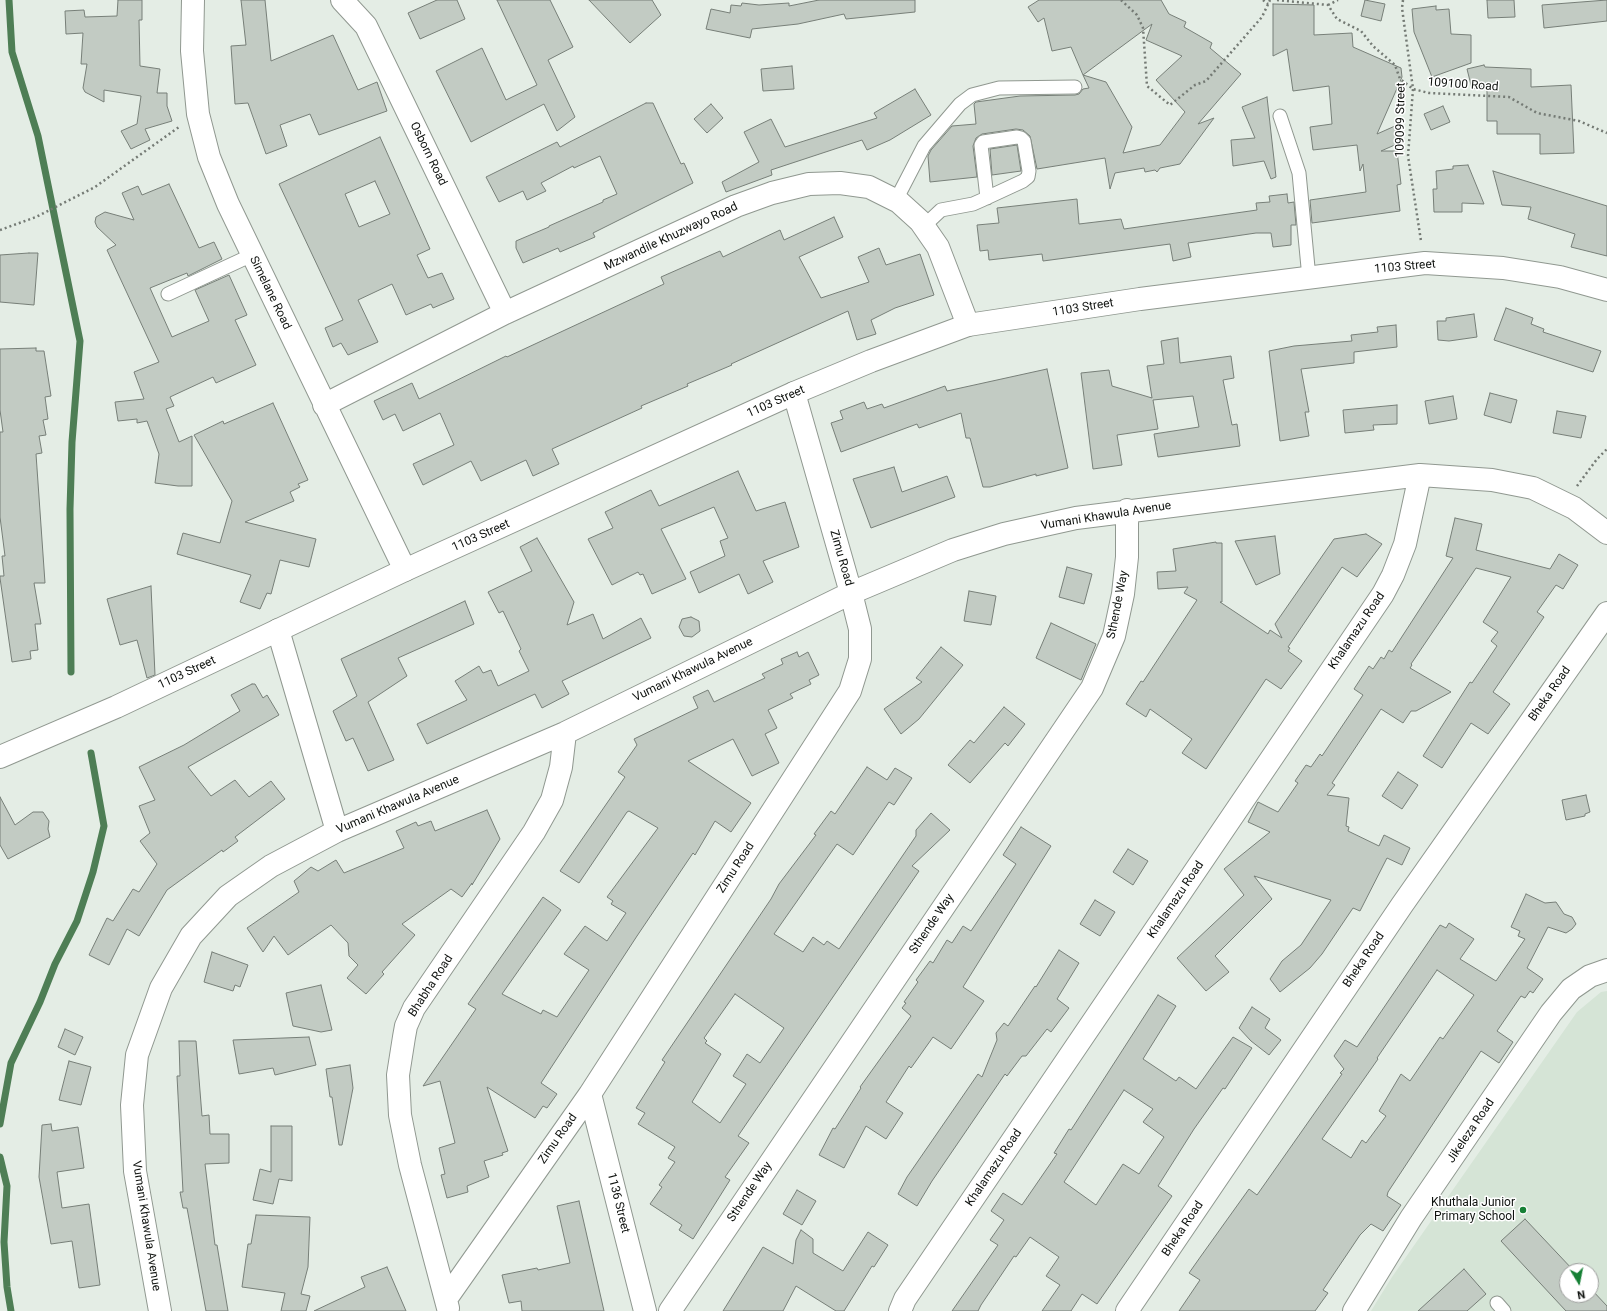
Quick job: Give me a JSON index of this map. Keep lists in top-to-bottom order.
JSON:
{
  "streets": {
    "street": [
      "Osborn Road",
      "Mzwandile Khuzwayo Road",
      "1103 Street",
      "Simelane Road",
      "Vumani Khawula Avenue",
      "Zimu Road",
      "Sthende Way",
      "Khalamazu Road",
      "Bheka Road",
      "Bhabha Road",
      "Jikeleza Road",
      "1136 Street"
    ],
    "path": ["109100 Road", "109099 Street"]
  },
  "crossings": [
    ["109100 Road", "109099 Street"],
    ["109099 Street", "1103 Street"],
    ["Osborn Road", "Mzwandile Khuzwayo Road"],
    ["Mzwandile Khuzwayo Road", "1103 Street"],
    ["Mzwandile Khuzwayo Road", "Simelane Road"],
    ["1103 Street", "Simelane Road"],
    ["1103 Street", "Zimu Road"],
    ["Vumani Khawula Avenue", "Zimu Road"],
    ["Vumani Khawula Avenue", "Sthende Way"],
    ["Vumani Khawula Avenue", "Khalamazu Road"],
    ["Vumani Khawula Avenue", "Bhabha Road"],
    ["Zimu Road", "Bhabha Road"],
    ["Zimu Road", "1136 Street"]
  ],
  "places": ["Khuthala Junior Primary School"],
  "north": "bottom"
}
